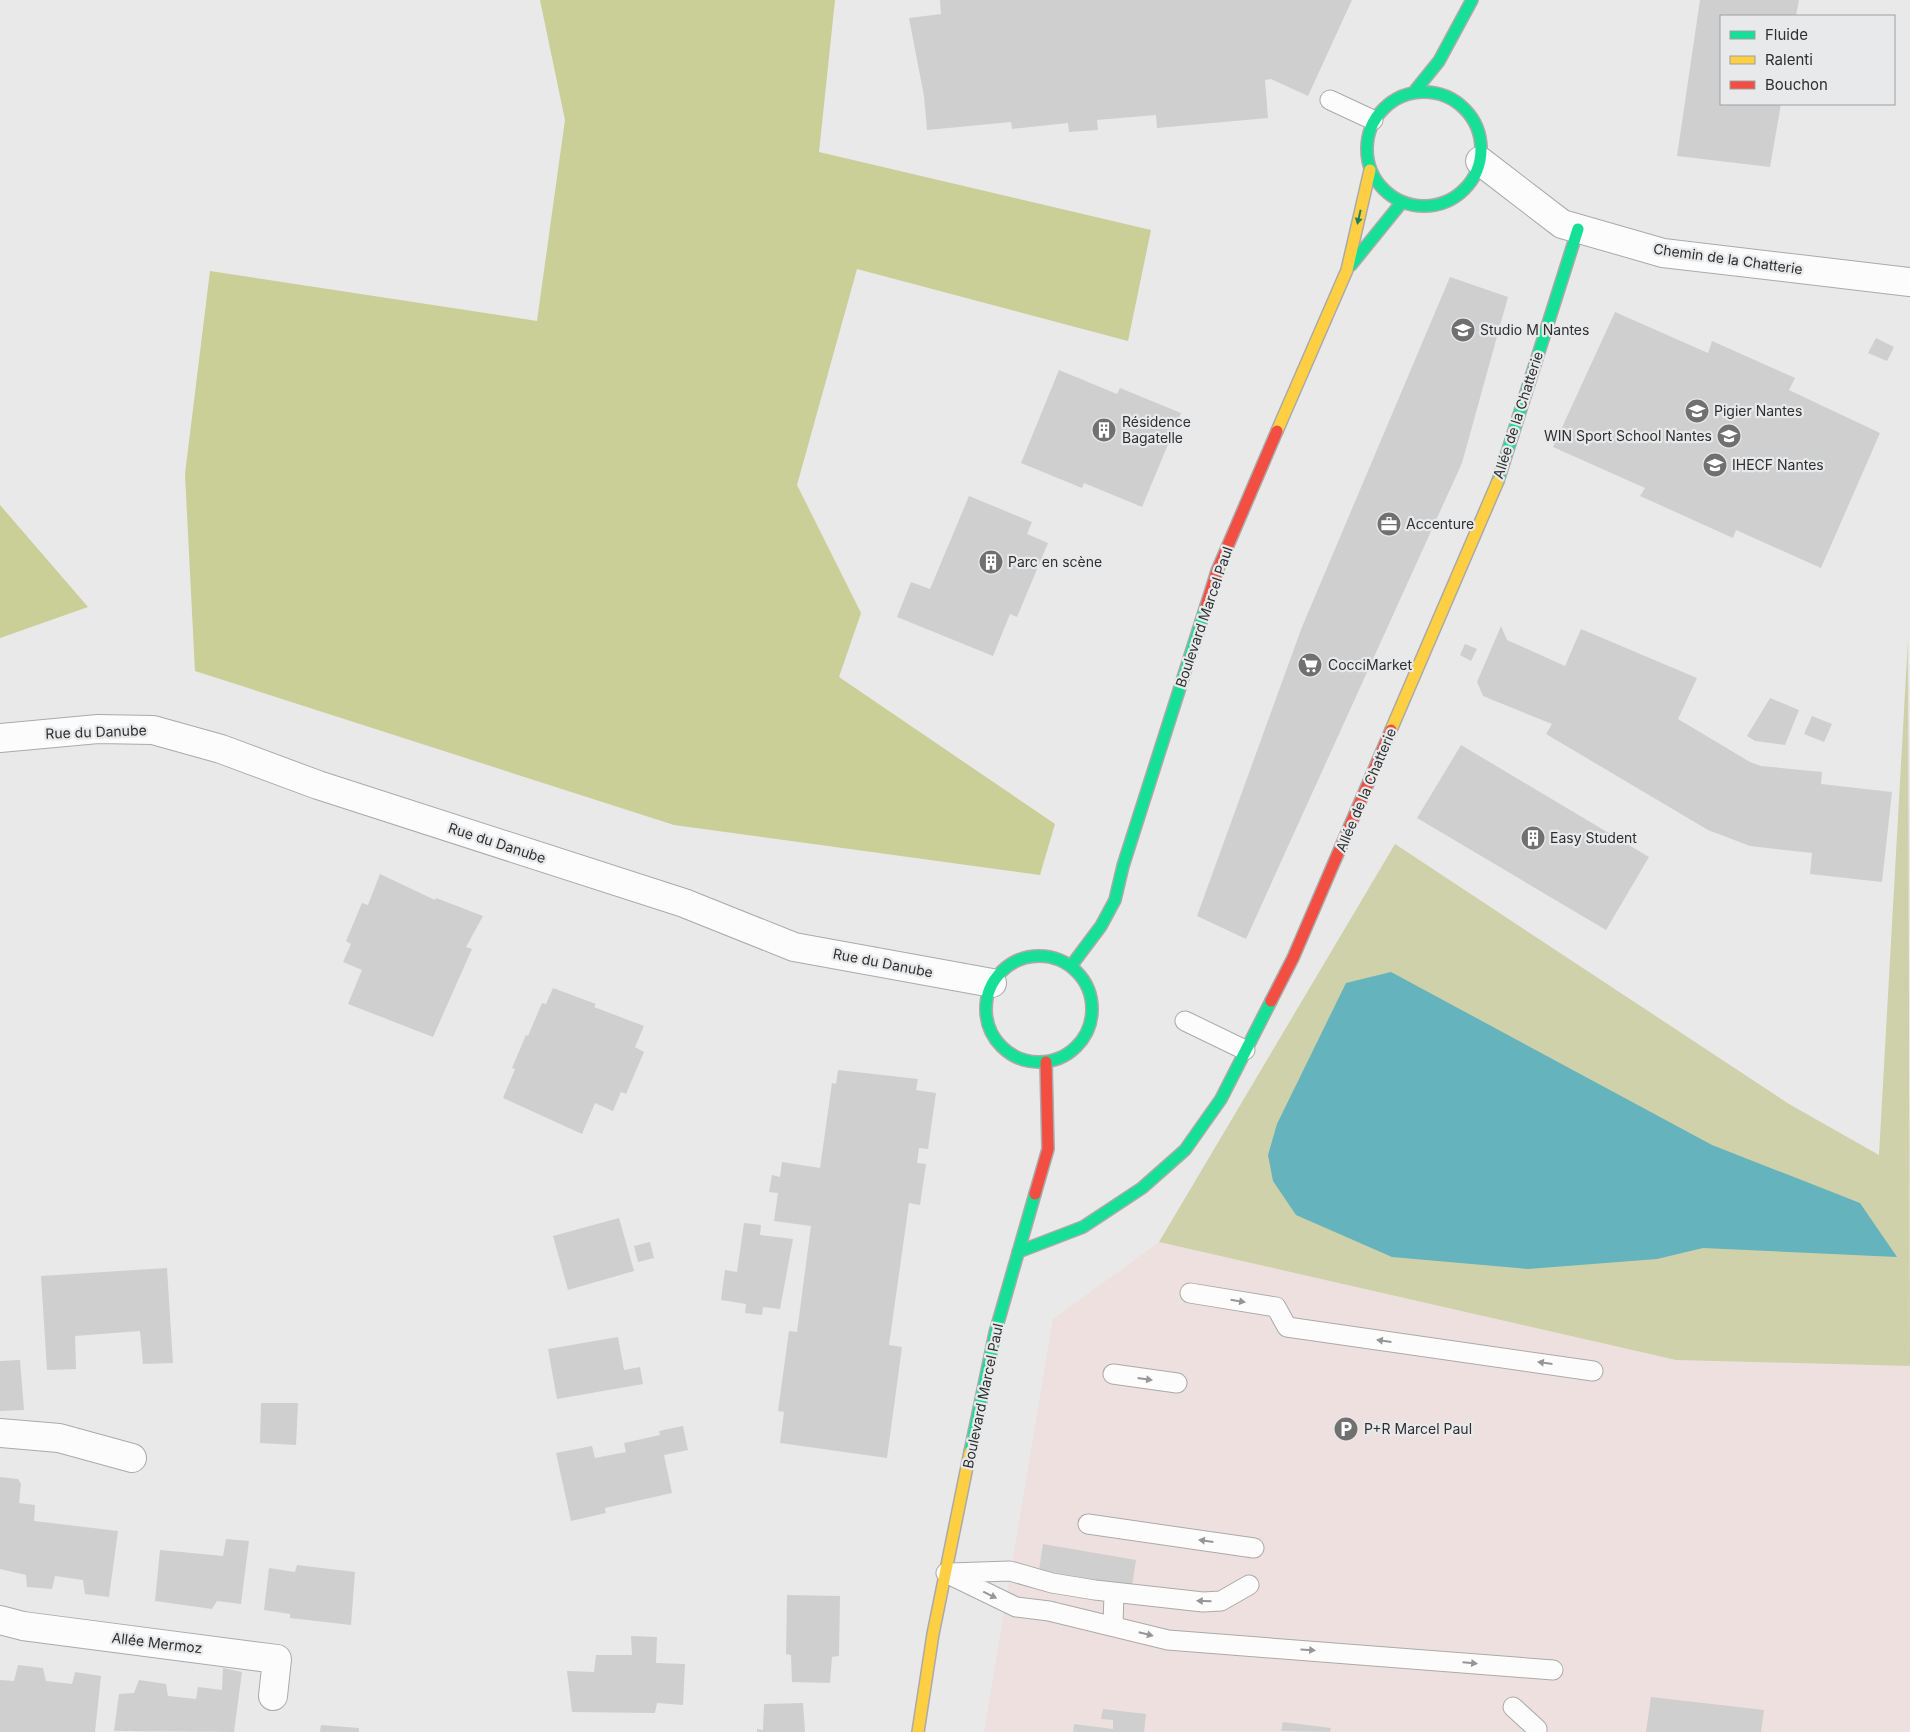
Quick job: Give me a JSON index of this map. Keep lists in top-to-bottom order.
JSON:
{
  "streets": {
    "street": [
      "Chemin de la Chatterie",
      "Allée de la Chatterie",
      "Boulevard Marcel Paul",
      "Rue du Danube",
      "Allée Mermoz"
    ]
  },
  "crossings": [
    ["Chemin de la Chatterie", "Allée de la Chatterie"],
    ["Chemin de la Chatterie", "Boulevard Marcel Paul"],
    ["Allée de la Chatterie", "Boulevard Marcel Paul"],
    ["Boulevard Marcel Paul", "Rue du Danube"]
  ],
  "places": {
    "school or university": [
      "Studio M Nantes",
      "Pigier Nantes",
      "WIN Sport School Nantes",
      "IHECF Nantes"
    ],
    "building": ["Résidence Bagatelle", "Parc en scène", "Easy Student"],
    "office": ["Accenture"],
    "supermarket": ["CocciMarket"],
    "parking": ["P+R Marcel Paul"]
  },
  "legend": ["Fluide", "Ralenti", "Bouchon"]
}
